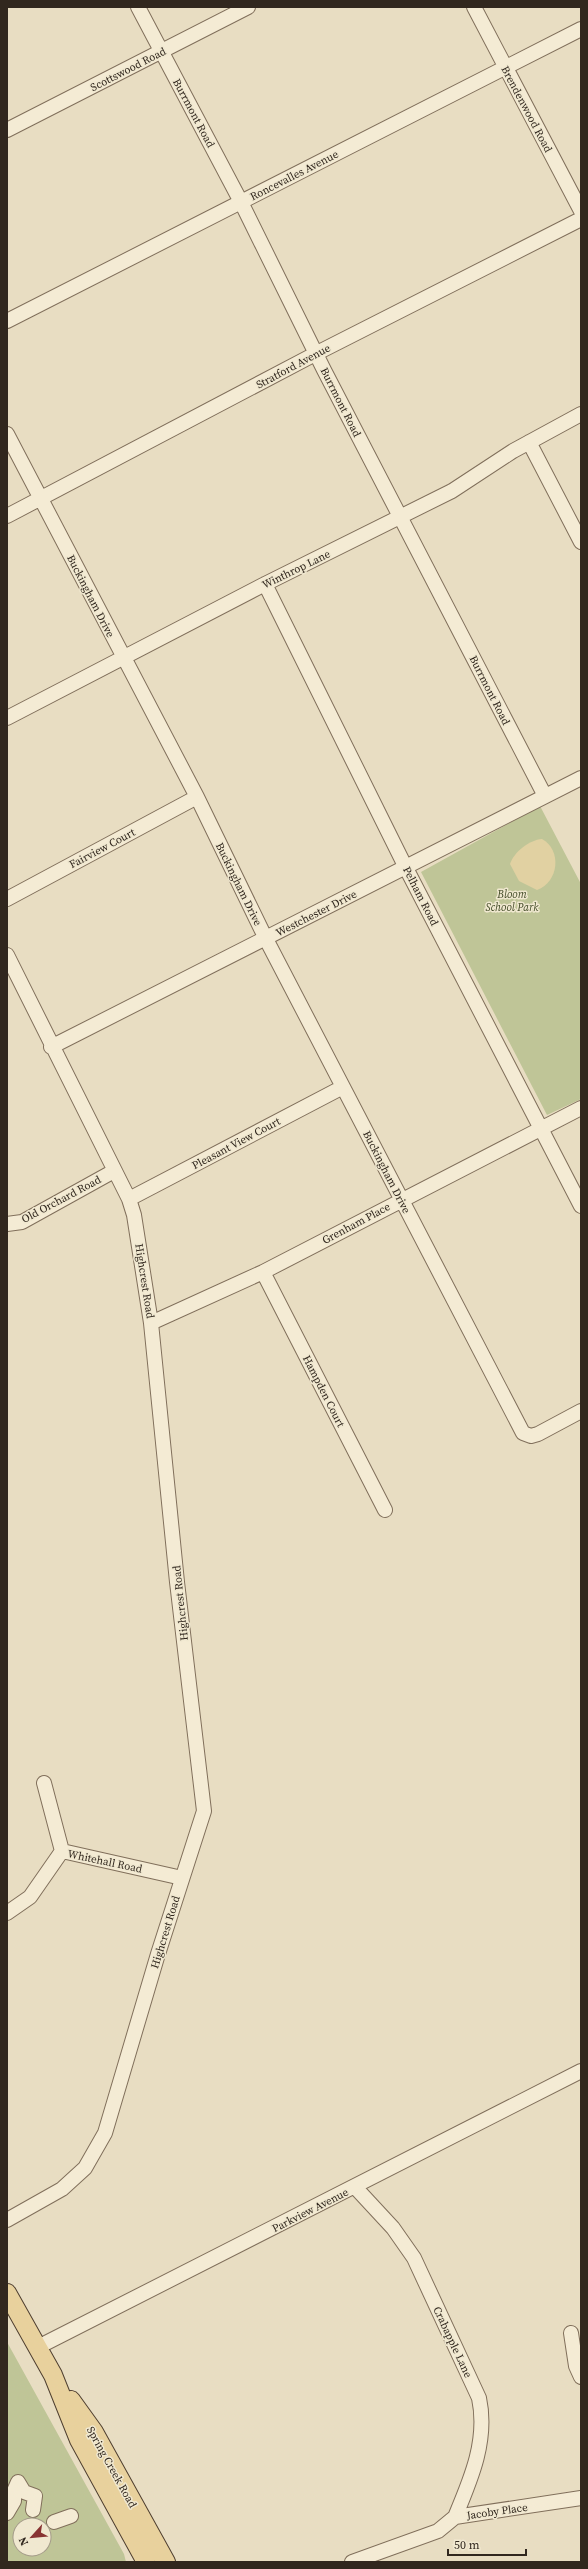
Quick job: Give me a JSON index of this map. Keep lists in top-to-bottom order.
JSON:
{
  "streets": {
    "main road": ["Spring Creek Road"],
    "street": [
      "Scottswood Road",
      "Brendenwood Road",
      "Burrmont Road",
      "Roncevalles Avenue",
      "Stratford Avenue",
      "Winthrop Lane",
      "Buckingham Drive",
      "Fairview Court",
      "Pelham Road",
      "Westchester Drive",
      "Pleasant View Court",
      "Old Orchard Road",
      "Grenham Place",
      "Highcrest Road",
      "Hampden Court",
      "Whitehall Road",
      "Parkview Avenue",
      "Crabapple Lane",
      "Jacoby Place"
    ]
  },
  "crossings": [
    ["Scottswood Road", "Burrmont Road"],
    ["Brendenwood Road", "Roncevalles Avenue"],
    ["Burrmont Road", "Roncevalles Avenue"],
    ["Burrmont Road", "Stratford Avenue"],
    ["Burrmont Road", "Winthrop Lane"],
    ["Burrmont Road", "Westchester Drive"],
    ["Stratford Avenue", "Buckingham Drive"],
    ["Winthrop Lane", "Buckingham Drive"],
    ["Winthrop Lane", "Pelham Road"],
    ["Buckingham Drive", "Fairview Court"],
    ["Buckingham Drive", "Westchester Drive"],
    ["Buckingham Drive", "Pleasant View Court"],
    ["Buckingham Drive", "Grenham Place"],
    ["Pelham Road", "Westchester Drive"],
    ["Pelham Road", "Grenham Place"],
    ["Westchester Drive", "Highcrest Road"],
    ["Pleasant View Court", "Highcrest Road"],
    ["Old Orchard Road", "Highcrest Road"],
    ["Grenham Place", "Highcrest Road"],
    ["Grenham Place", "Hampden Court"],
    ["Highcrest Road", "Whitehall Road"],
    ["Parkview Avenue", "Crabapple Lane"],
    ["Parkview Avenue", "Spring Creek Road"],
    ["Crabapple Lane", "Jacoby Place"]
  ],
  "parks": ["Bloom School Park"],
  "scale_bar": "50 m",
  "north": "bottom left"
}
